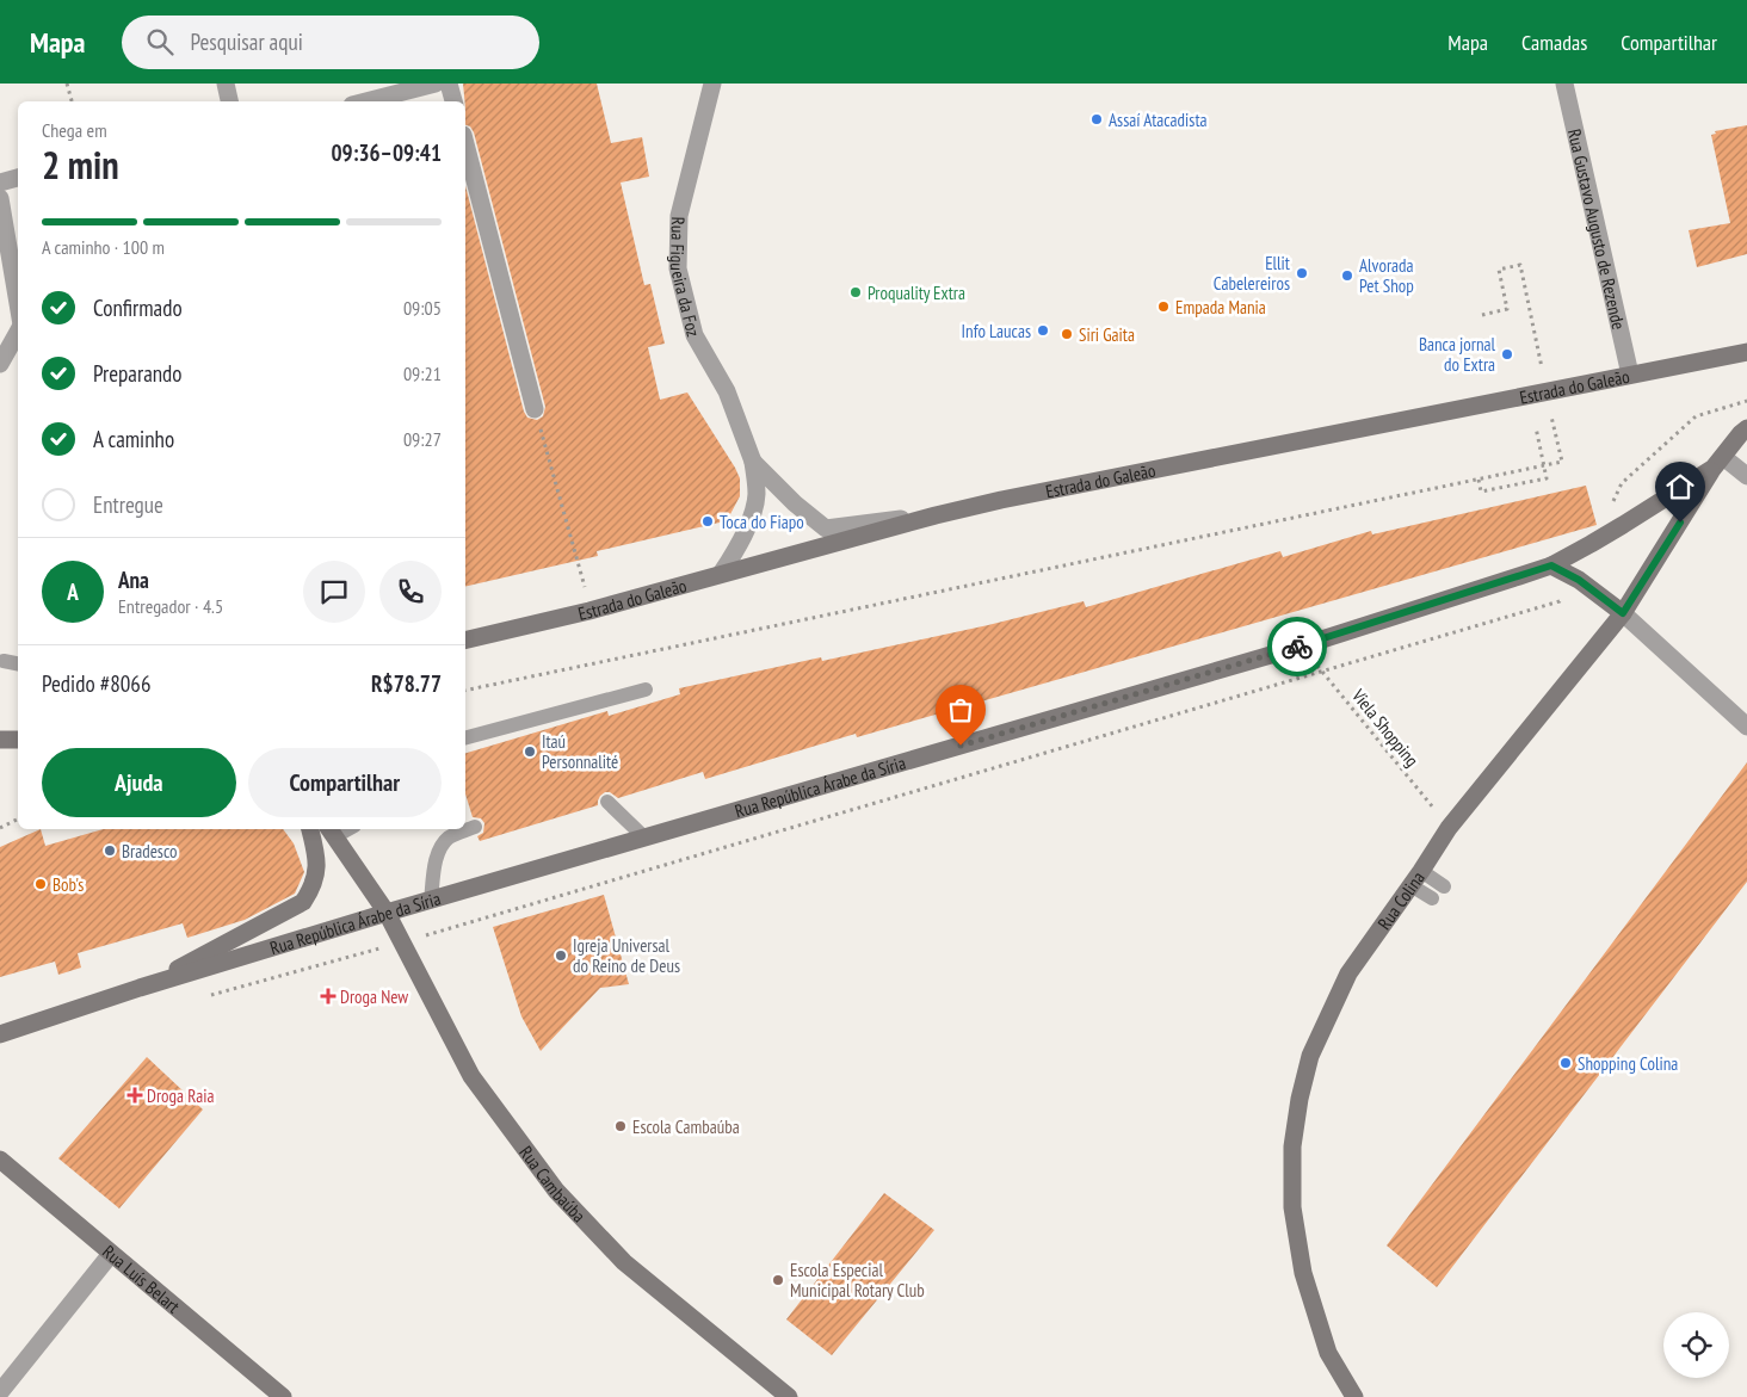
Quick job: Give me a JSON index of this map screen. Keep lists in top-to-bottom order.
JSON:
{
  "streets": {
    "main road": [
      "Estrada do Galeão",
      "Rua República Árabe da Síria",
      "Rua Colina",
      "Rua Cambaúba",
      "Rua Luís Belart"
    ],
    "street": ["Rua Gustavo Augusto de Rezende", "Rua Figueira da Foz"],
    "path": ["Viela Shopping"]
  },
  "crossings": [
    ["Rua Gustavo Augusto de Rezende", "Estrada do Galeão"],
    ["Rua Figueira da Foz", "Estrada do Galeão"],
    ["Viela Shopping", "Rua República Árabe da Síria"],
    ["Viela Shopping", "Rua Colina"],
    ["Rua República Árabe da Síria", "Rua Colina"],
    ["Rua República Árabe da Síria", "Rua Cambaúba"]
  ],
  "places": {
    "other": [
      "Assaí Atacadista",
      "Ellit Cabelereiros",
      "Alvorada Pet Shop",
      "Proquality Extra",
      "Empada Mania",
      "Info Laucas",
      "Siri Gaita",
      "Banca jornal do Extra",
      "Toca do Fiapo",
      "Itaú Personnalité",
      "Bradesco",
      "Bob's",
      "Igreja Universal do Reino de Deus",
      "Shopping Colina",
      "Escola Cambaúba",
      "Escola Especial Municipal Rotary Club"
    ],
    "health": ["Droga New", "Droga Raia"]
  },
  "page": {
    "header": "Mapa",
    "search": "Pesquisar aqui",
    "nav": ["Mapa", "Camadas", "Compartilhar"],
    "heading": ["2 min", "Chega em", "09:36–09:41"],
    "panel": [
      "Ana",
      "Entregador · 4.5",
      "Pedido #8066",
      "R$78.77"
    ],
    "bar": "A caminho · 100 m",
    "list": [
      ["Confirmado", "09:05"],
      ["Preparando", "09:21"],
      ["A caminho", "09:27"],
      "Entregue"
    ],
    "round": "A",
    "buttons": ["Ajuda", "Compartilhar"]
  }
}
